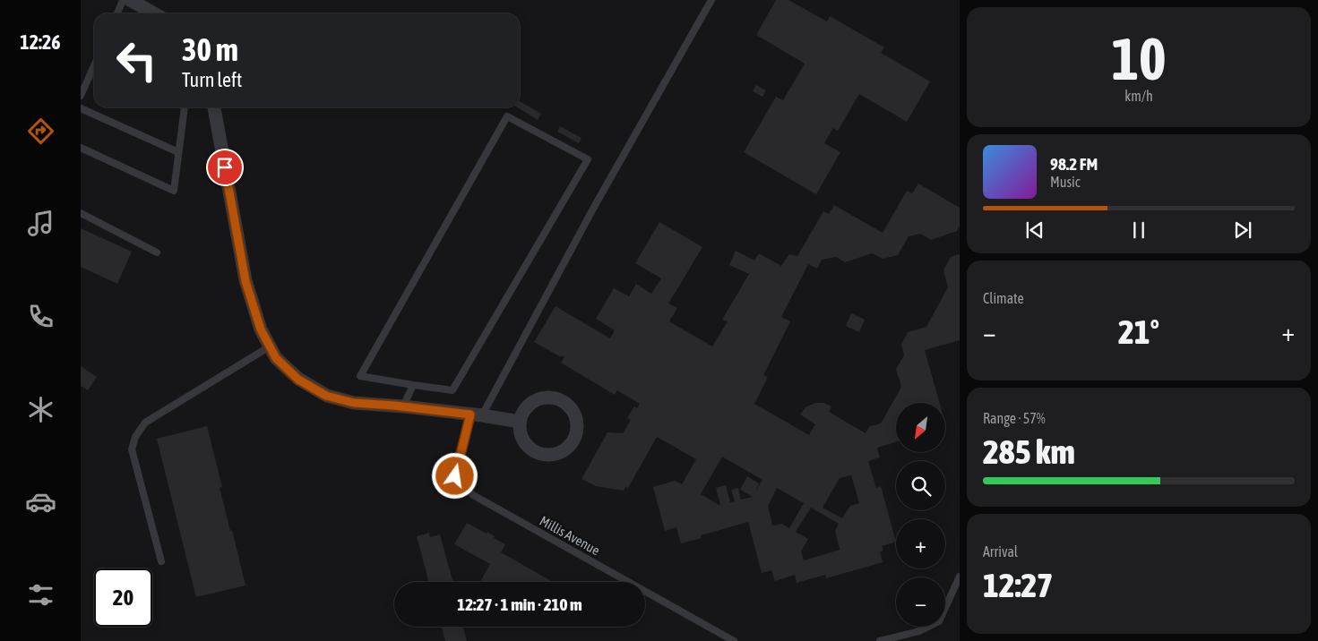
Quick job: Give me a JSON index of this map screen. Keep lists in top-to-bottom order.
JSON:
{
  "streets": {
    "lane": ["Millis Avenue"]
  },
  "north": "bottom left",
  "page": {
    "tabs": "12:26",
    "tile": [
      ["10", "km/h"],
      "Climate",
      ["Range · 57%", "285 km"],
      ["Arrival", "12:27"]
    ],
    "turn": ["30 m", "Turn left"],
    "song": ["98.2 FM", "Music"],
    "heat": ["−", "21°", "+"],
    "map_buttons": ["+", "−"],
    "limit": "20",
    "trip": "12:27 · 1 min · 210 m"
  }
}
